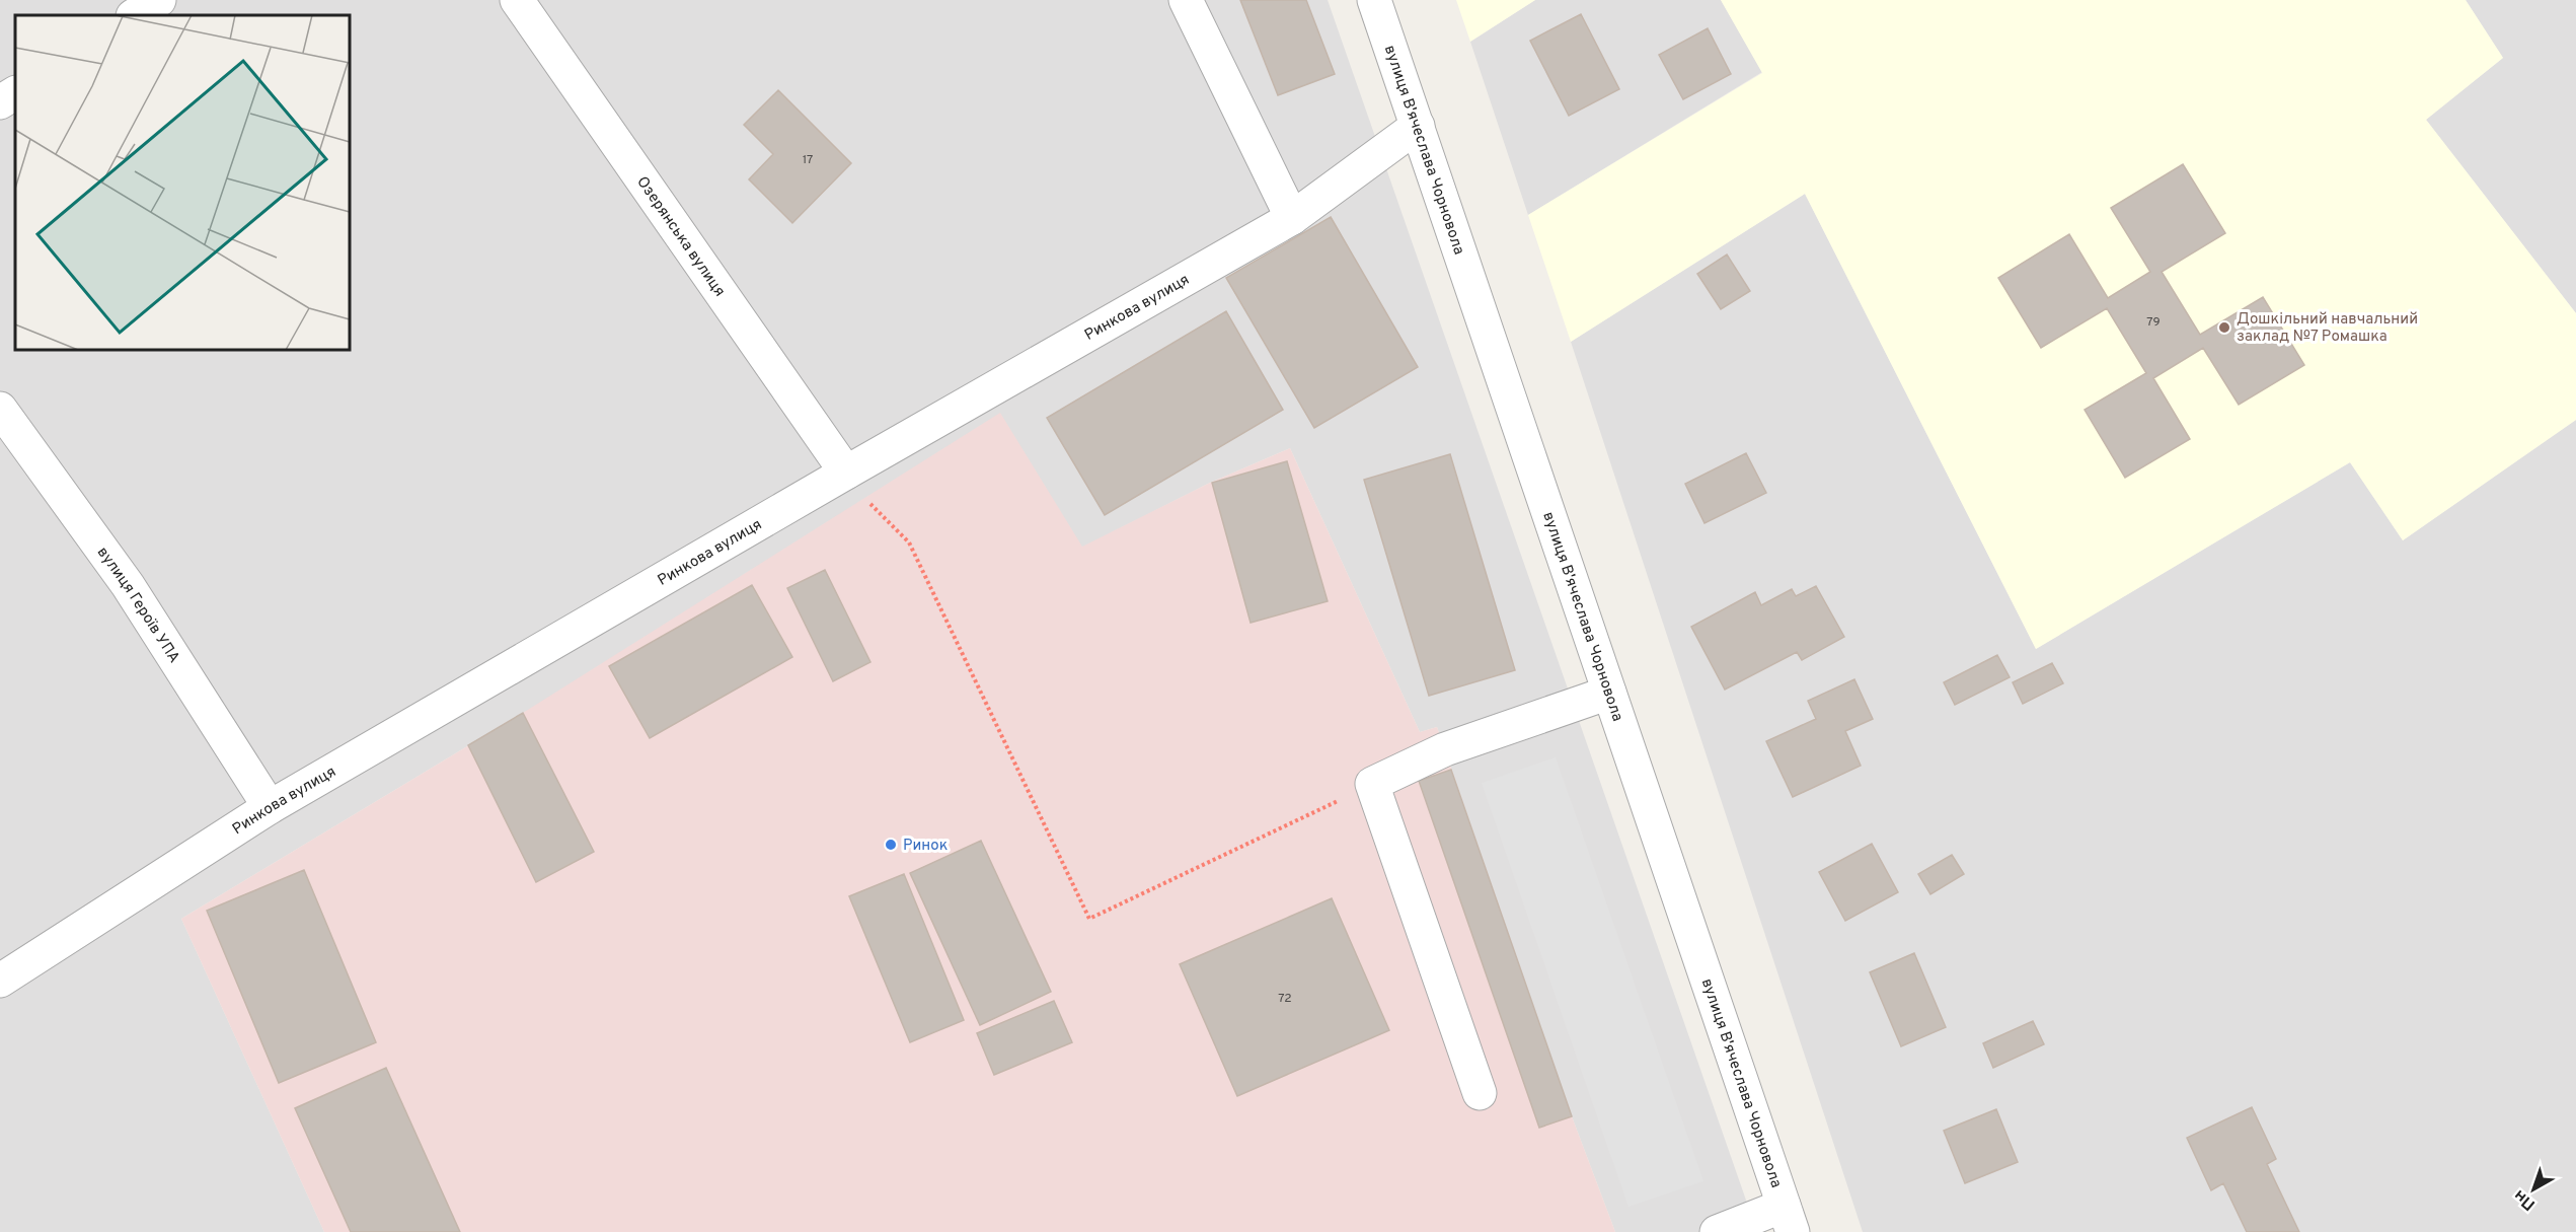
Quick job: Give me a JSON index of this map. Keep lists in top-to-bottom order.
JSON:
{
  "streets": {
    "street": [
      "вулиця В'ячеслава Чорновола",
      "Озерянська вулиця",
      "Ринкова вулиця",
      "вулиця Героїв УПА"
    ]
  },
  "crossings": [
    ["вулиця В'ячеслава Чорновола", "Ринкова вулиця"],
    ["Озерянська вулиця", "Ринкова вулиця"],
    ["Ринкова вулиця", "вулиця Героїв УПА"]
  ],
  "places": ["Дошкільний навчальний заклад №7 Ромашка", "Ринок"],
  "house_numbers": ["17", "79", "72"],
  "north": "bottom left"
}
